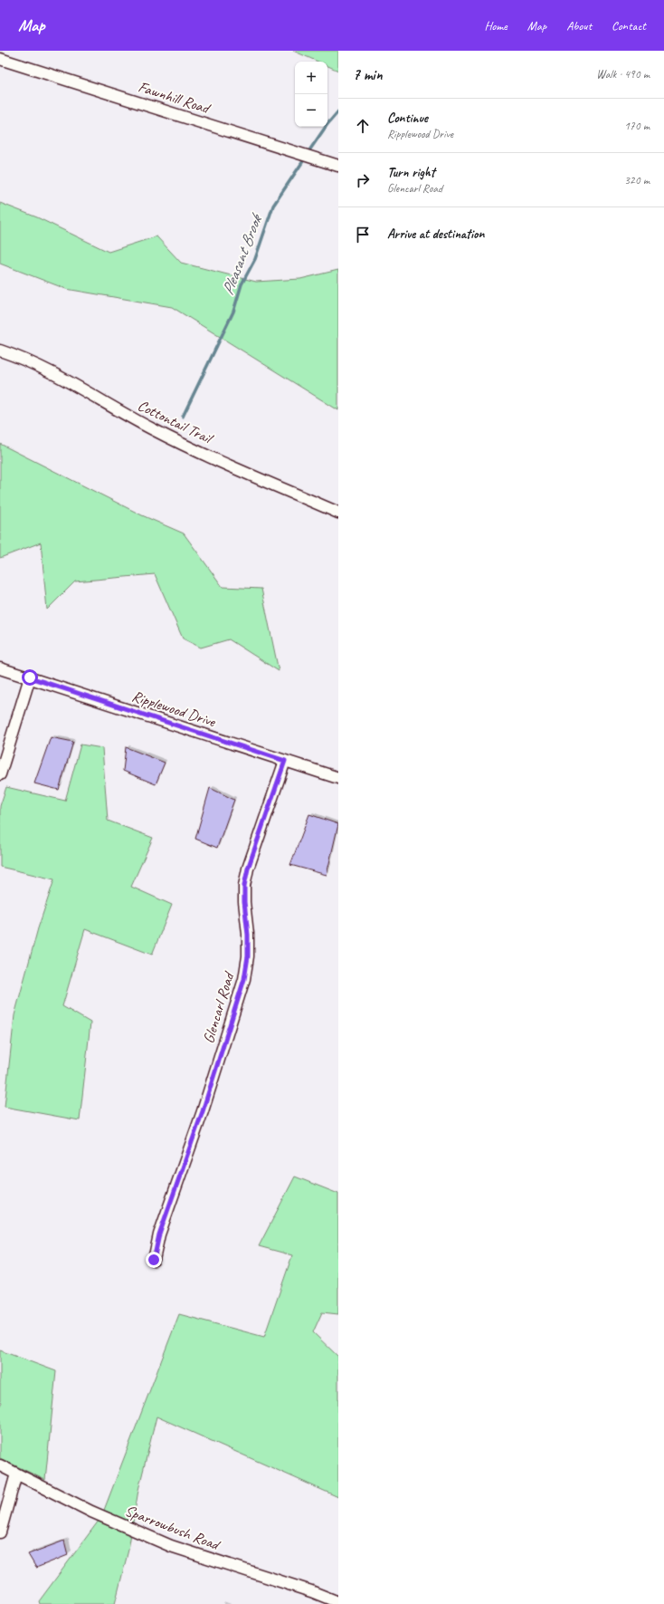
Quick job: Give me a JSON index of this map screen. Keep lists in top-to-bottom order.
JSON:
{
  "streets": {
    "street": [
      "Fawnhill Road",
      "Cottontail Trail",
      "Ripplewood Drive",
      "Glencarl Road",
      "Sparrowbush Road"
    ]
  },
  "crossings": [
    ["Ripplewood Drive", "Glencarl Road"]
  ],
  "water": ["Pleasant Brook"],
  "page": {
    "header": "Map",
    "nav": [
      "Home",
      "Map",
      "About",
      "Contact"
    ],
    "heading": ["7 min", "Walk · 490 m"],
    "map_buttons": ["+", "−"],
    "list": [
      ["Continue", "Ripplewood Drive", "170 m"],
      ["Turn right", "Glencarl Road", "320 m"],
      "Arrive at destination"
    ]
  }
}
